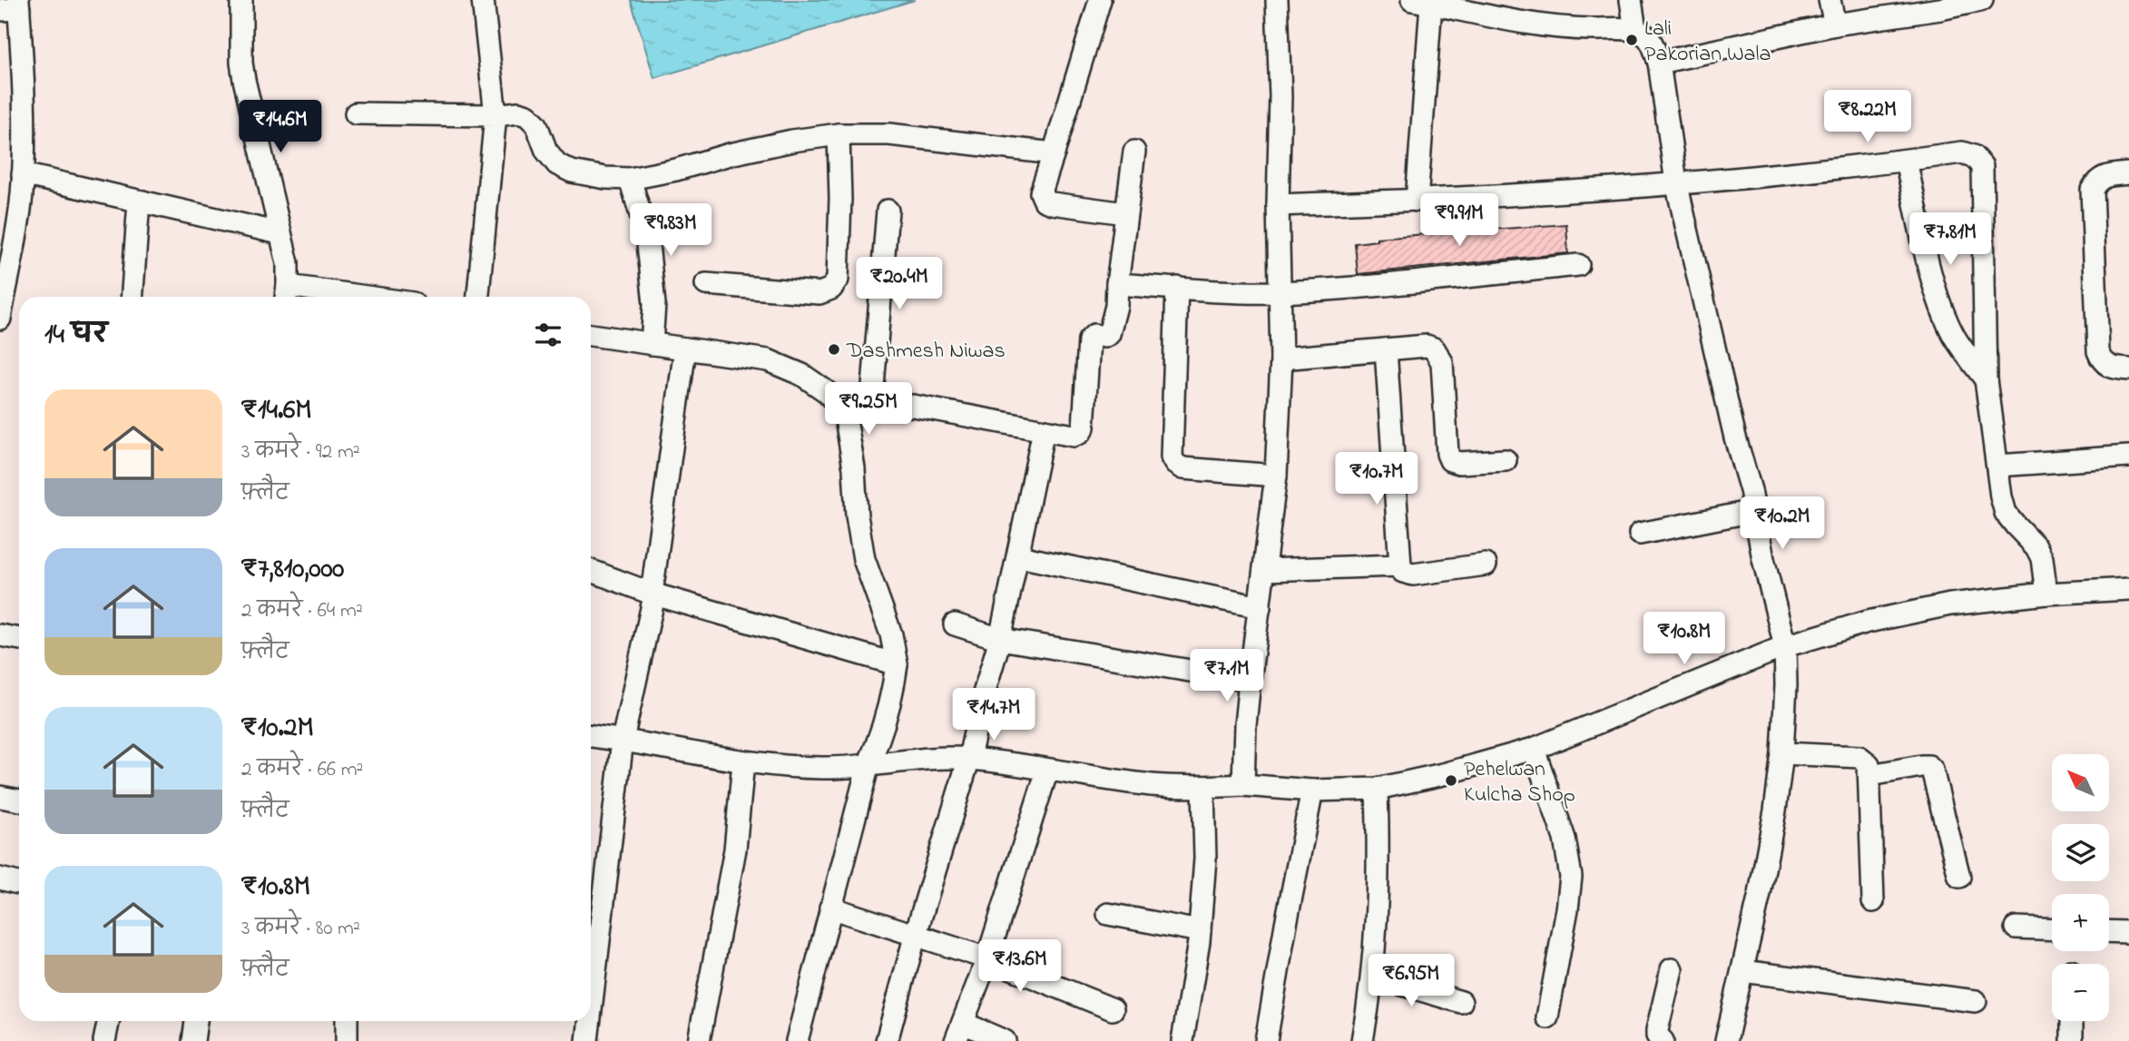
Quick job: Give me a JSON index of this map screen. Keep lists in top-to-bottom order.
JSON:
{
  "places": ["Lali Pakorian Wala", "Dashmesh Niwas", "Pehelwan Kulcha Shop"],
  "north": "top left",
  "page": {
    "price": [
      "₹8.22M",
      "₹14.6M",
      "₹9.91M",
      "₹9.83M",
      "₹7.81M",
      "₹20.4M",
      "₹9.25M",
      "₹10.7M",
      "₹10.2M",
      "₹10.8M",
      "₹7.1M",
      "₹14.7M",
      "₹13.6M",
      "₹6.95M"
    ],
    "heading": "14 घर",
    "list": [
      {
        "name": "₹14.6M",
        "note": "3 कमरे · 92 m² · फ़्लैट"
      },
      {
        "name": "₹7,810,000",
        "note": "2 कमरे · 64 m² · फ़्लैट"
      },
      {
        "name": "₹10.2M",
        "note": "2 कमरे · 66 m² · फ़्लैट"
      },
      {
        "name": "₹10.8M",
        "note": "3 कमरे · 80 m² · फ़्लैट"
      }
    ],
    "map_buttons": ["+", "−"]
  }
}
